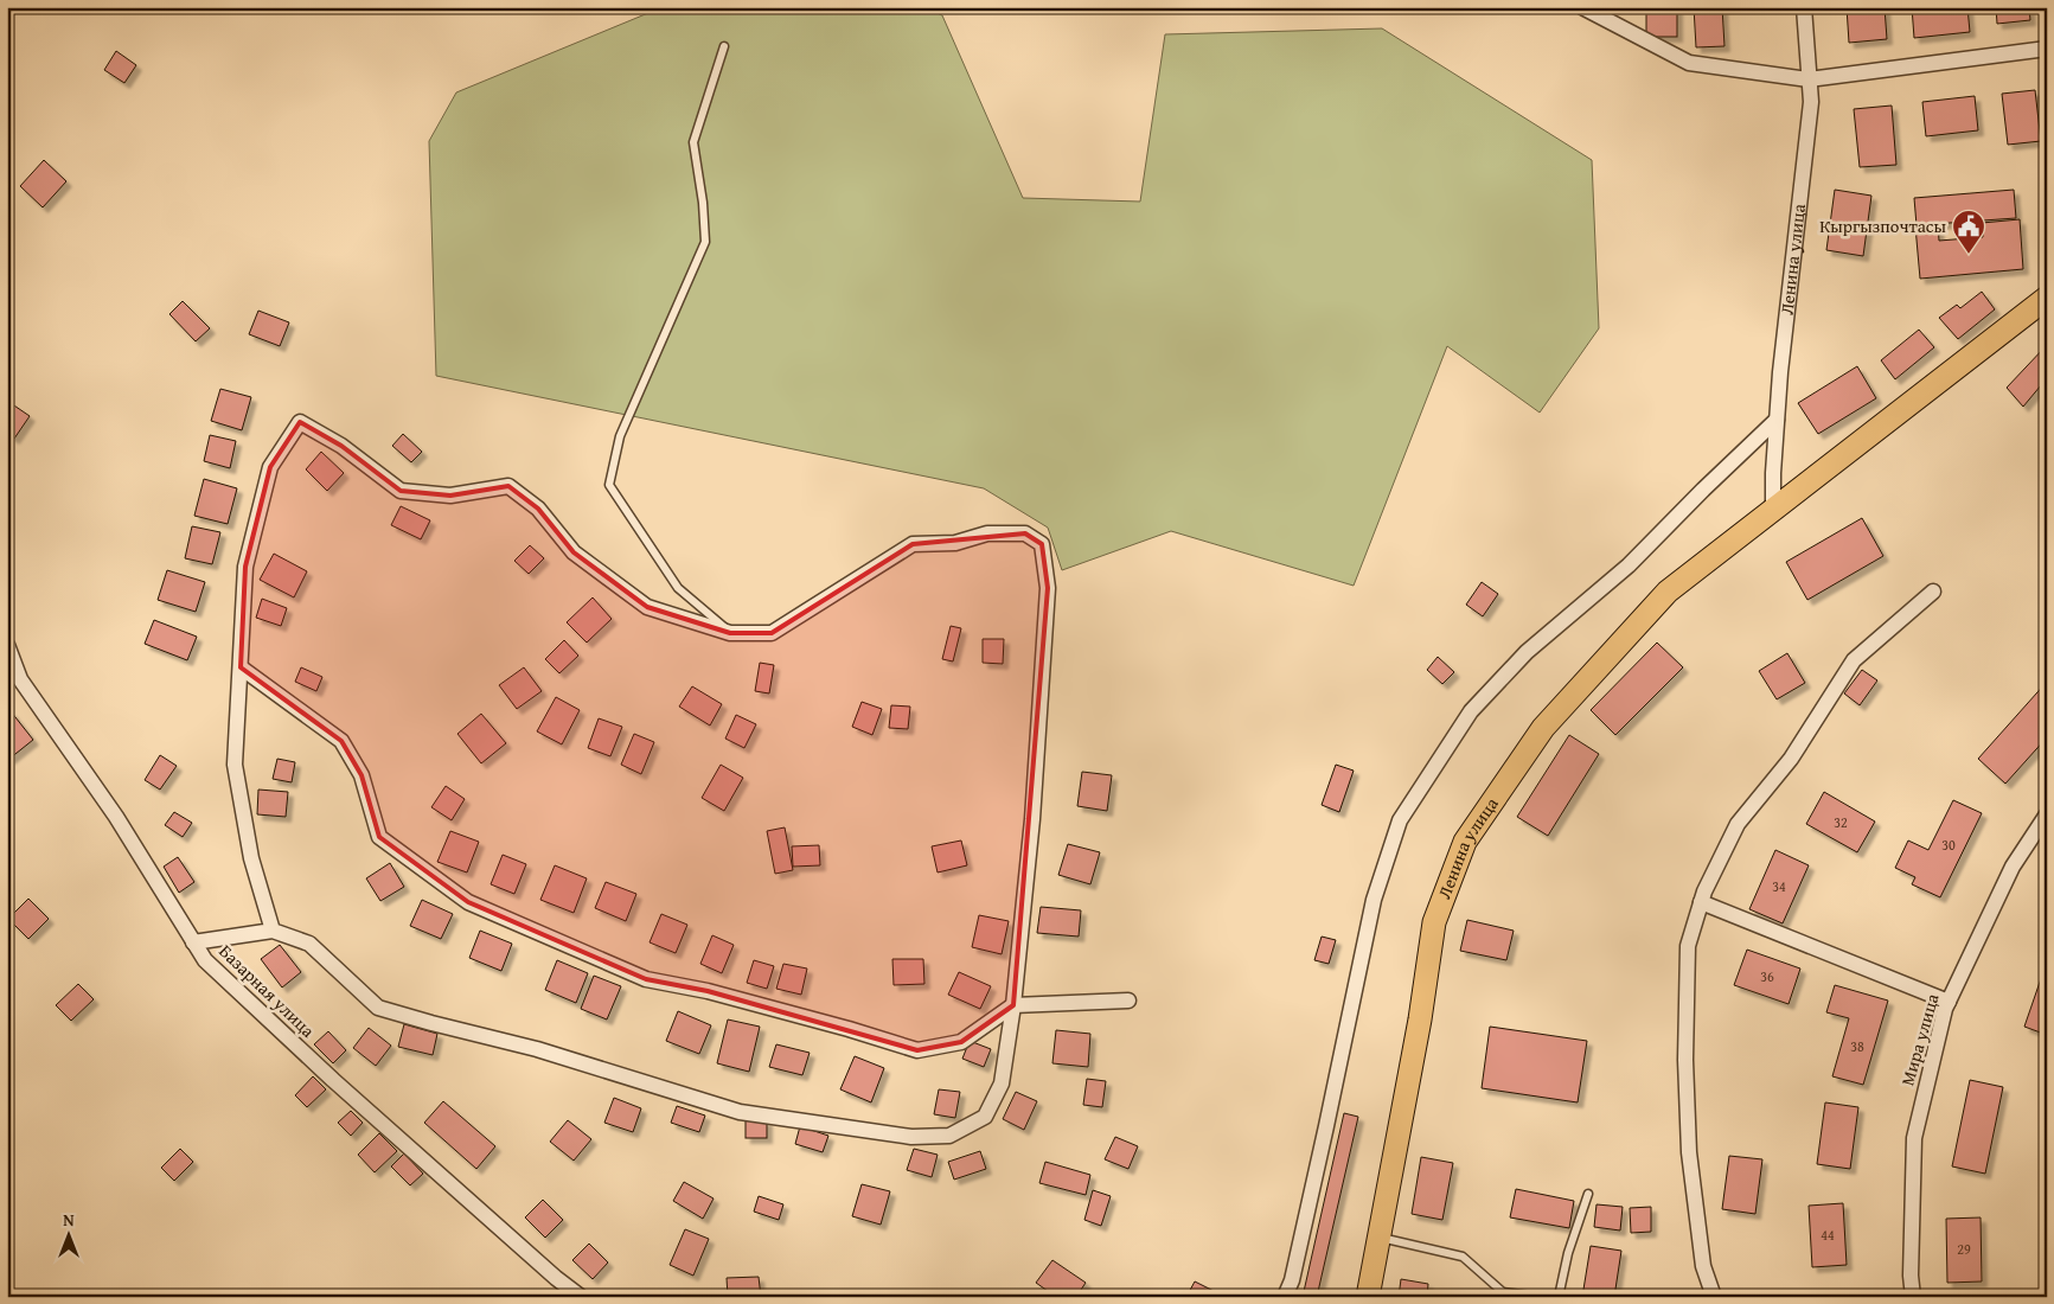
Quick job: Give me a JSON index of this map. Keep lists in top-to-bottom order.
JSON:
{
  "streets": {
    "main road": ["Ленина улица"],
    "street": ["Базарная улица", "Мира улица"]
  },
  "places": {
    "public building": ["Кыргызпочтасы"]
  },
  "house_numbers": [
    "32",
    "30",
    "34",
    "36",
    "38",
    "44",
    "29"
  ],
  "north": "top"
}
